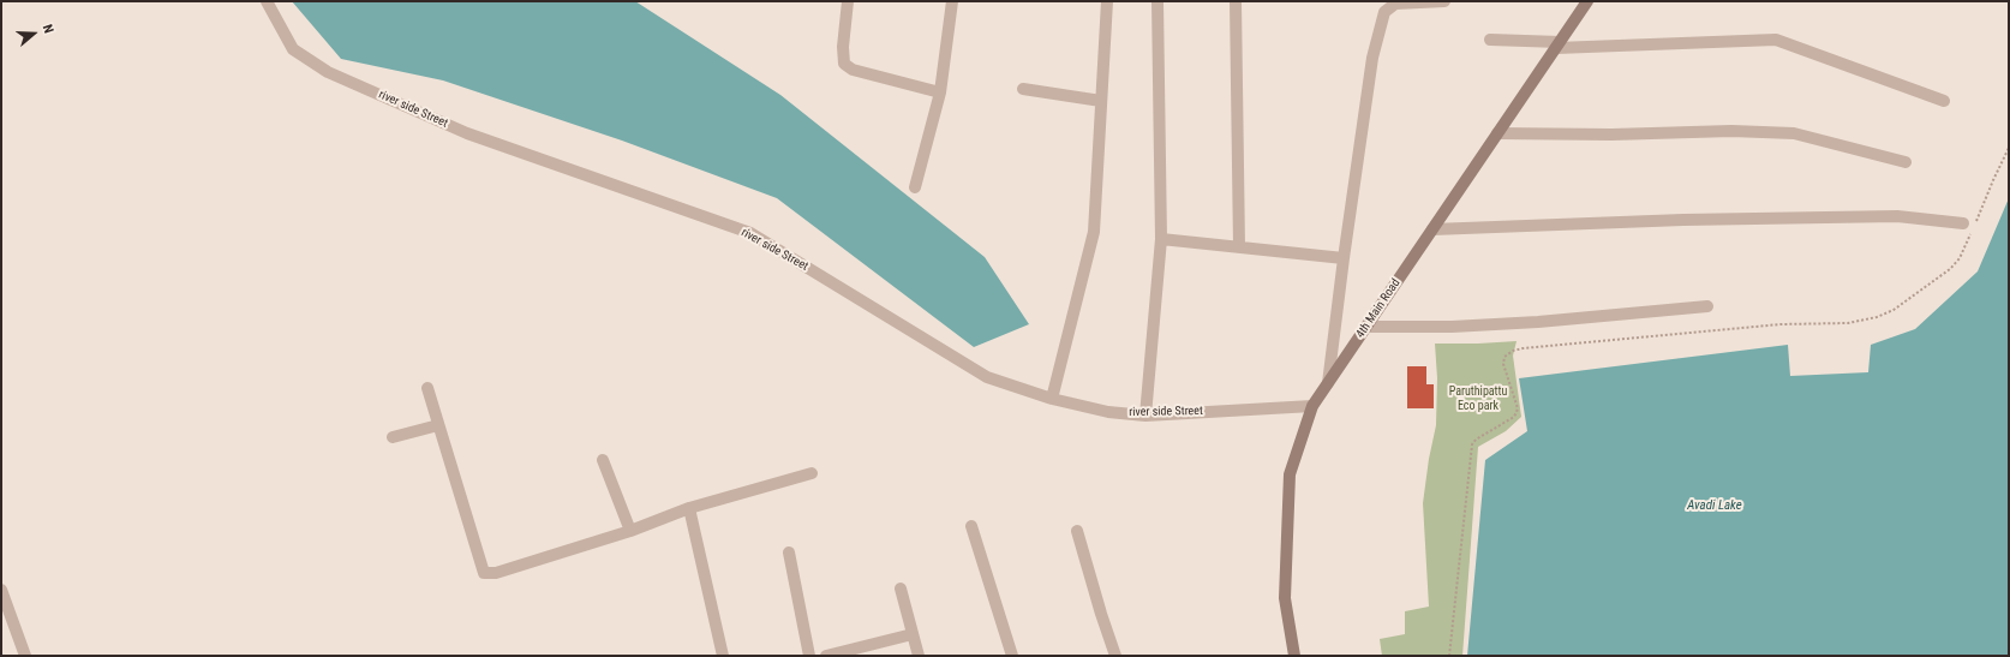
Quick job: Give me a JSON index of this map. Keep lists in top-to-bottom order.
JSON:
{
  "streets": {
    "main road": ["4th Main Road"],
    "street": ["river side Street"]
  },
  "crossings": [
    ["river side Street", "4th Main Road"]
  ],
  "water": ["Avadi Lake"],
  "parks": ["Paruthipattu Eco park"],
  "north": "right"
}
